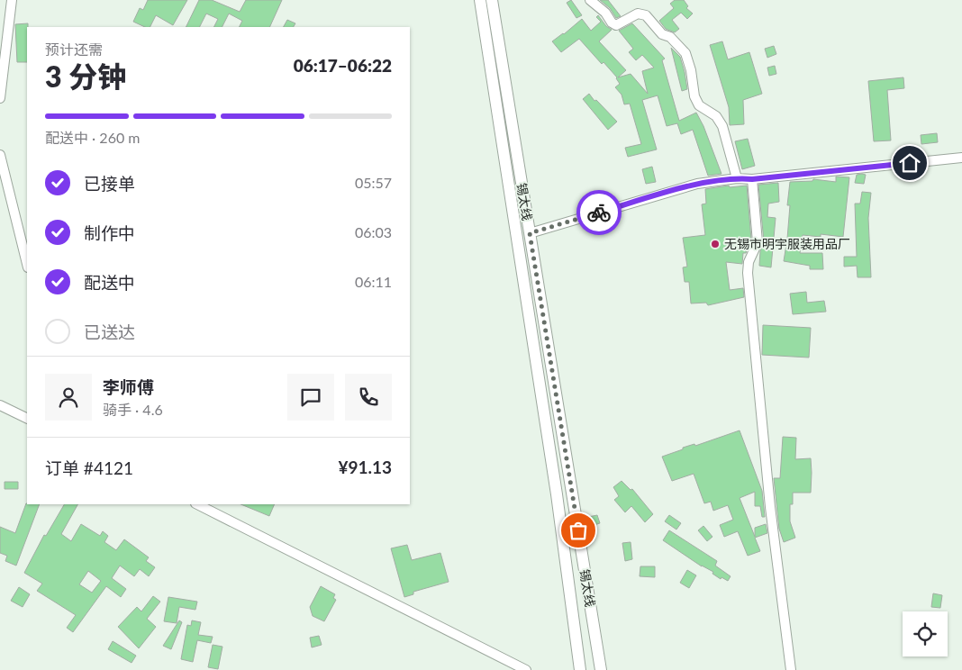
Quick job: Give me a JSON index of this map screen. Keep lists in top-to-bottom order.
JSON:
{
  "streets": {
    "main road": ["锡太线"]
  },
  "places": ["无锡市明宇服装用品厂"],
  "page": {
    "heading": ["3 分钟", "预计还需", "06:17–06:22"],
    "panel": [
      "李师傅",
      "骑手 · 4.6",
      "订单 #4121",
      "¥91.13"
    ],
    "bar": "配送中 · 260 m",
    "list": [
      ["已接单", "05:57"],
      ["制作中", "06:03"],
      ["配送中", "06:11"],
      "已送达"
    ]
  }
}
